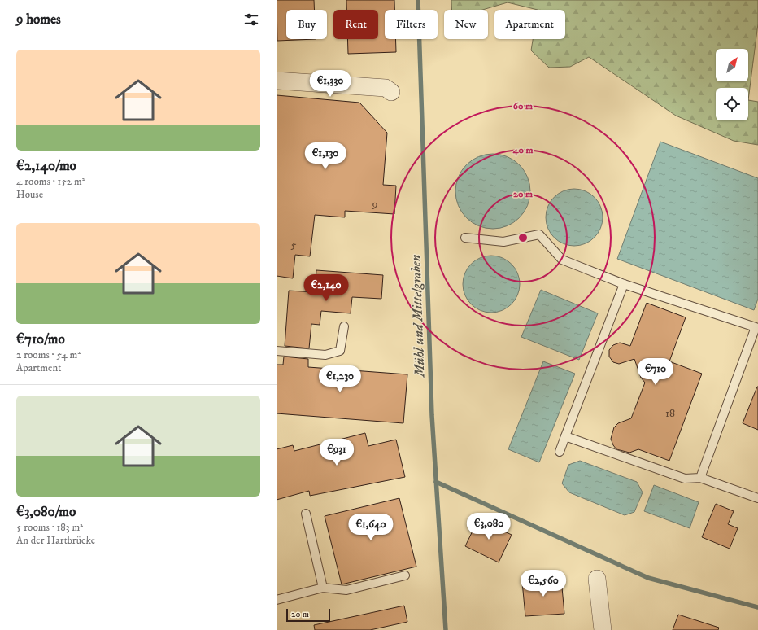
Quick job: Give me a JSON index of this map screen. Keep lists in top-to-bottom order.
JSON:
{
  "water": ["Mühl und Mittelgraben"],
  "house_numbers": ["9", "5", "18"],
  "scale_bar": "20 m",
  "north": "top right",
  "page": {
    "heading": "9 homes",
    "chip": [
      "Buy",
      "Rent",
      "Filters",
      "New",
      "Apartment"
    ],
    "list": [
      {
        "name": "€2,140/mo",
        "note": "4 rooms · 152 m² · House"
      },
      {
        "name": "€710/mo",
        "note": "2 rooms · 54 m² · Apartment"
      },
      {
        "name": "€3,080/mo",
        "note": "5 rooms · 183 m² · An der Hartbrücke"
      }
    ],
    "price": [
      "€1,330",
      "€1,130",
      "€2,140",
      "€710",
      "€1,230",
      "€931",
      "€3,080",
      "€1,640",
      "€2,560"
    ],
    "scale": "20 m"
  },
  "rings": ["60 m", "40 m", "20 m"]
}
